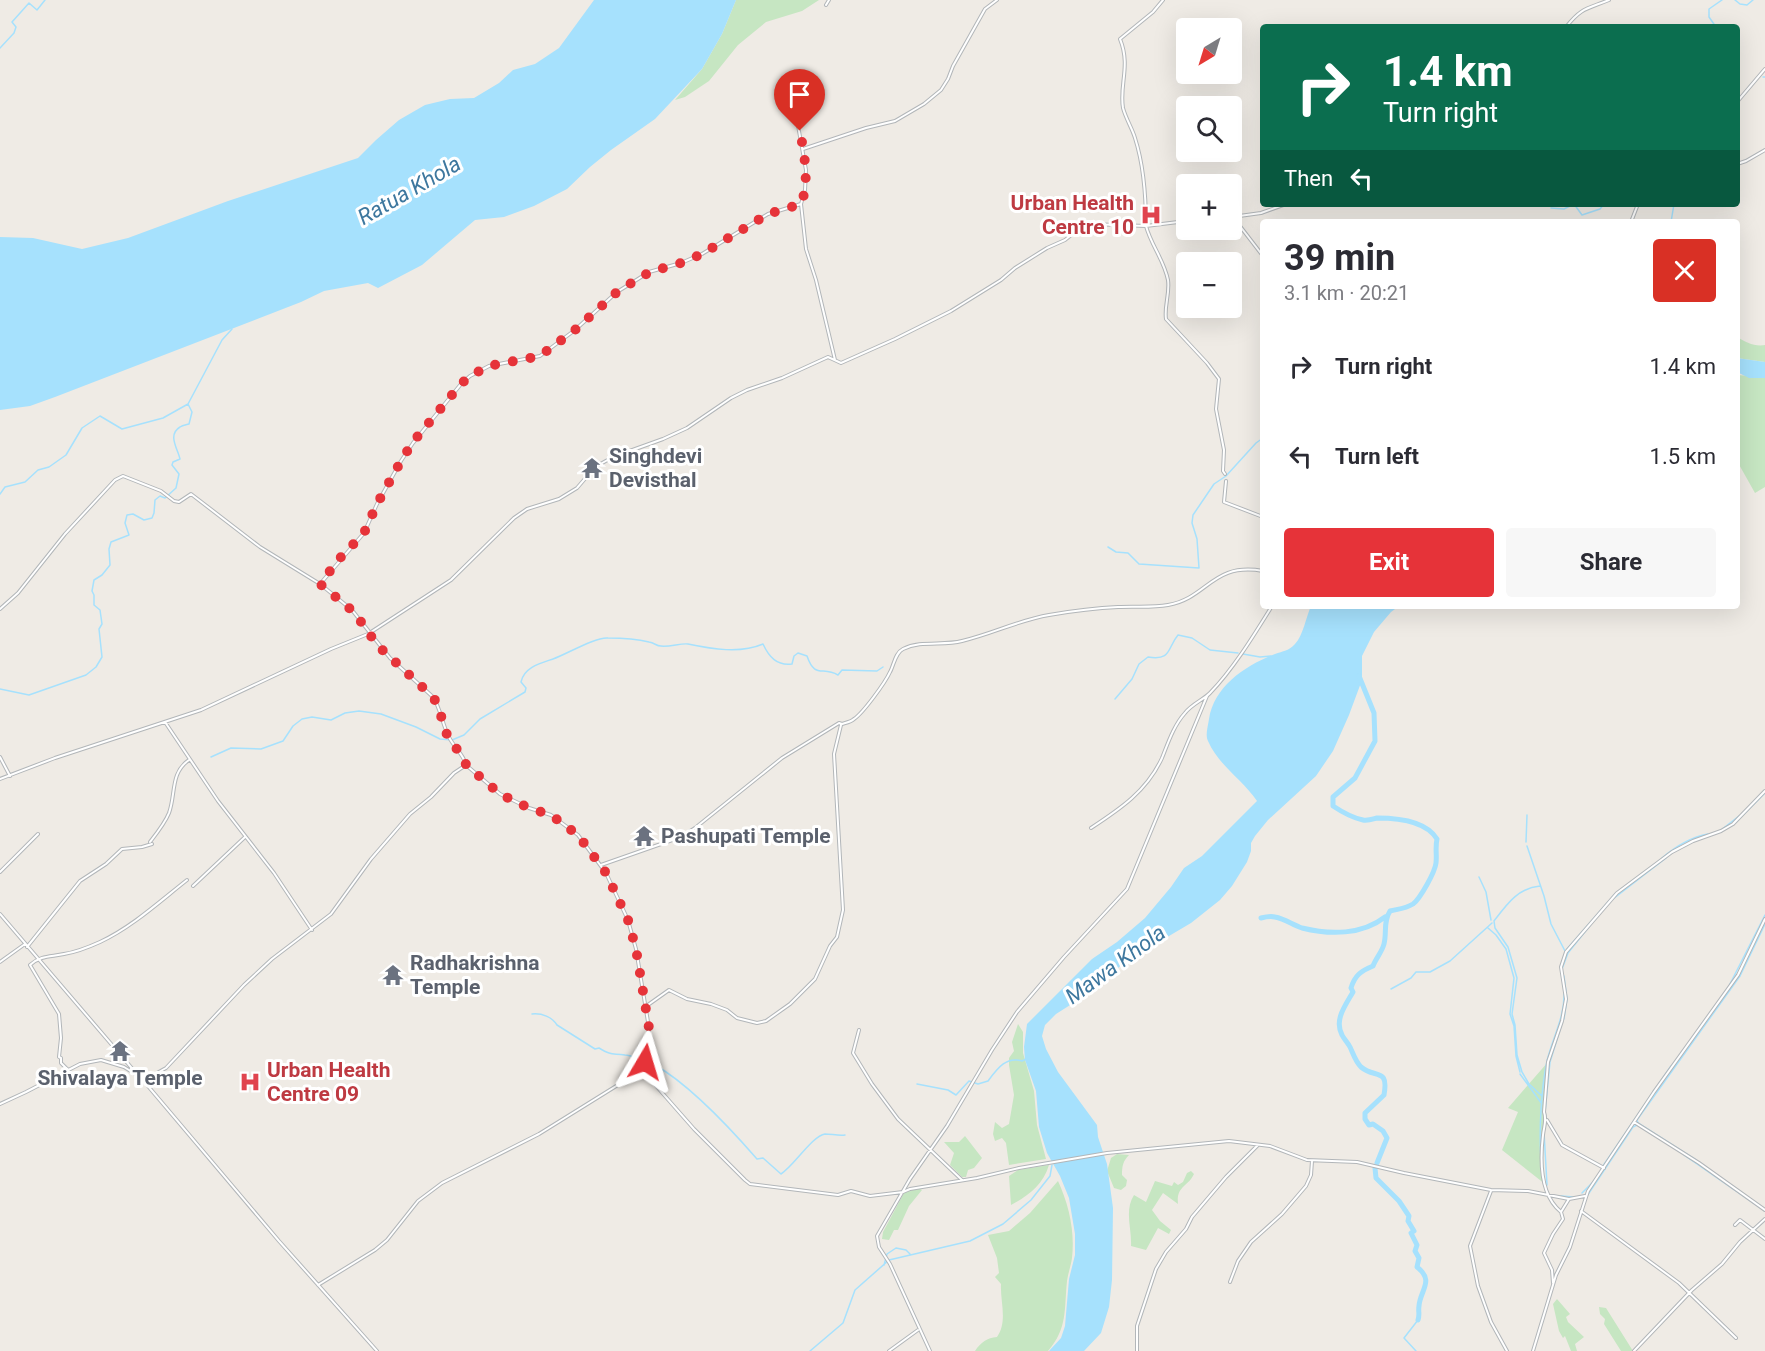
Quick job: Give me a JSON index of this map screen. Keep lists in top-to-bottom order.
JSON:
{
  "water": ["Ratua Khola", "Mawa Khola"],
  "places": {
    "hospital": ["Urban Health Centre 10", "Urban Health Centre 09"],
    "temple": [
      "Singhdevi Devisthal",
      "Pashupati Temple",
      "Radhakrishna Temple",
      "Shivalaya Temple"
    ]
  },
  "north": "bottom left",
  "page": {
    "map_buttons": ["+", "−"],
    "turn": ["1.4 km", "Turn right"],
    "then": "Then",
    "heading": ["39 min", "3.1 km · 20:21"],
    "list": [
      {
        "name": "Turn right",
        "value": "1.4 km"
      },
      {
        "name": "Turn left",
        "value": "1.5 km"
      }
    ],
    "buttons": ["Exit", "Share"]
  }
}
